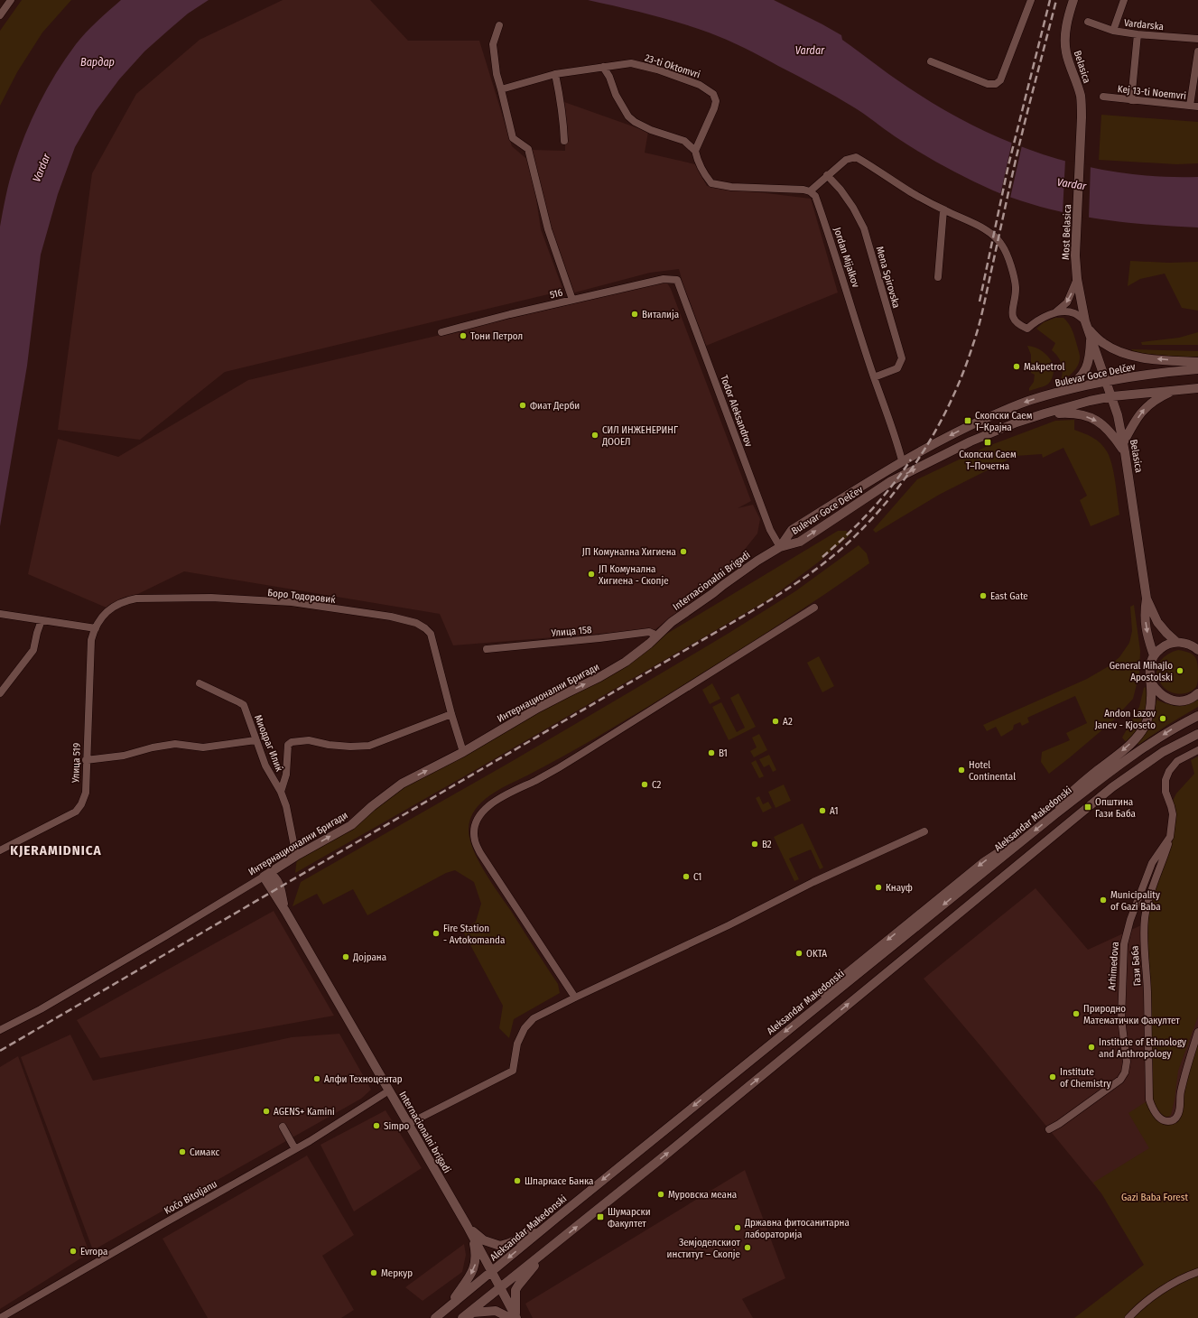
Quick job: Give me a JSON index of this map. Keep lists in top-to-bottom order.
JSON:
{
  "streets": {
    "street": [
      "Vardarska",
      "23-ti Oktomvri",
      "Belasica",
      "Kej 13-ti Noemvri",
      "Most Belasica",
      "Jordan Mijalkov",
      "Mena Spirovska",
      "516",
      "Bulevar Goce Delčev",
      "Todor Aleksandrov",
      "Internacionalni Brigadi",
      "Боро Тодоровиќ",
      "Улица 158",
      "Интернационални Бригади",
      "Миодраг Илиќ",
      "Улица 519",
      "Aleksandar Makedonski",
      "Arhimedova",
      "Гази Баба",
      "Internacionalni brigadi",
      "Kočo Bitoljanu"
    ]
  },
  "crossings": [
    ["Belasica", "Most Belasica"],
    ["Belasica", "Bulevar Goce Delčev"],
    ["Jordan Mijalkov", "Mena Spirovska"],
    ["Jordan Mijalkov", "Bulevar Goce Delčev"],
    ["516", "Todor Aleksandrov"],
    ["Bulevar Goce Delčev", "Todor Aleksandrov"],
    ["Bulevar Goce Delčev", "Internacionalni Brigadi"],
    ["Todor Aleksandrov", "Internacionalni Brigadi"],
    ["Internacionalni Brigadi", "Улица 158"],
    ["Internacionalni Brigadi", "Интернационални Бригади"],
    ["Боро Тодоровиќ", "Интернационални Бригади"],
    ["Боро Тодоровиќ", "Улица 519"],
    ["Улица 158", "Интернационални Бригади"],
    ["Интернационални Бригади", "Миодраг Илиќ"],
    ["Интернационални Бригади", "Internacionalni brigadi"],
    ["Aleksandar Makedonski", "Internacionalni brigadi"],
    ["Arhimedova", "Гази Баба"],
    ["Internacionalni brigadi", "Kočo Bitoljanu"]
  ],
  "one_way": ["Интернационални Бригади"],
  "districts": ["KJERAMIDNICA"],
  "water": ["Vardar", "Вардар"],
  "parks": ["Gazi Baba Forest"],
  "places": {
    "other": [
      "Виталија",
      "Тони Петрол",
      "Makpetrol",
      "Фиат Дерби",
      "СИЛ ИНЖЕНЕРИНГ ДООЕЛ",
      "ЈП Комунална Хигиена",
      "ЈП Комунална Хигиена - Скопје",
      "East Gate",
      "General Mihajlo Apostolski",
      "Andon Lazov Janev - Kjoseto",
      "A2",
      "B1",
      "Hotel Continental",
      "C2",
      "A1",
      "B2",
      "C1",
      "Кнауф",
      "Municipality of Gazi Baba",
      "Fire Station - Avtokomanda",
      "OKTA",
      "Дојрана",
      "Природно Математички Факултет",
      "Institute of Ethnology and Anthropology",
      "Institute of Chemistry",
      "Алфи Техноцентар",
      "AGENS+ Kamini",
      "Simpo",
      "Симакс",
      "Шпаркасе Банка",
      "Муровска меана",
      "Државна фитосанитарна лабораторија",
      "Земјоделскиот институт – Скопје",
      "Evropa",
      "Меркур"
    ],
    "transit": [
      "Скопски Саем Т–Крајна",
      "Скопски Саем Т–Почетна",
      "Општина Гази Баба",
      "Шумарски Факултет"
    ]
  }
}
